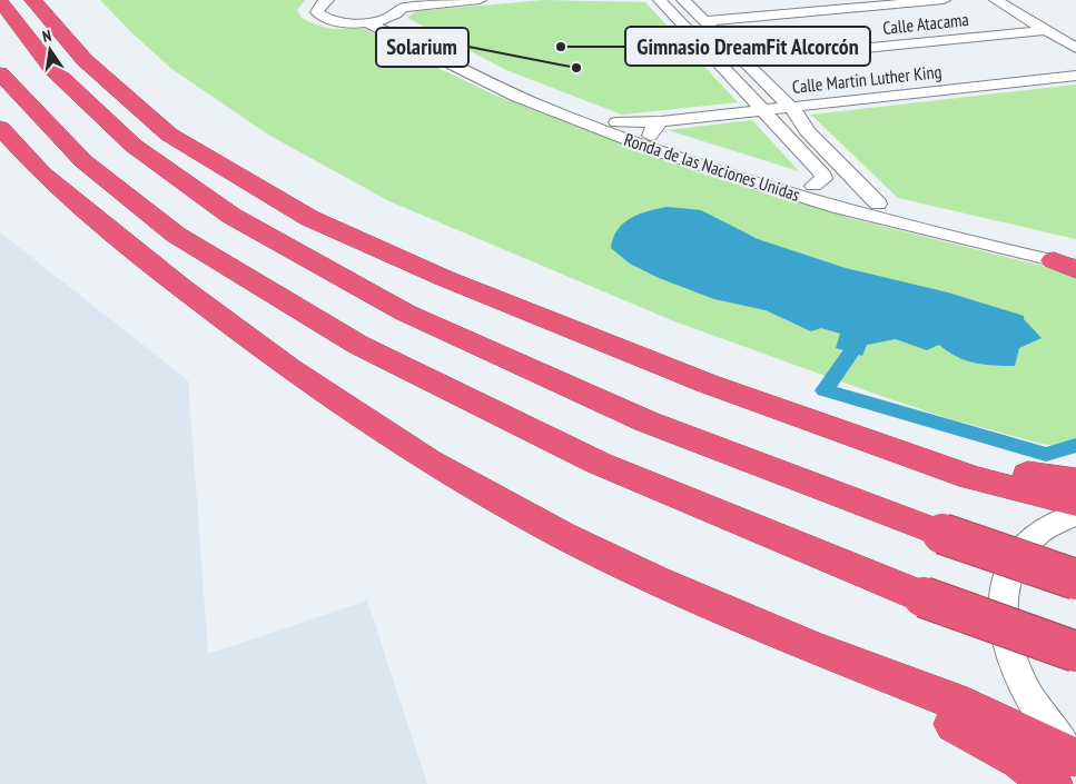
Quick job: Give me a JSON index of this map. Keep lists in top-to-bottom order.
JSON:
{
  "streets": {
    "street": ["Calle Atacama", "Calle Martin Luther King", "Ronda de las Naciones Unidas"]
  },
  "crossings": [
    ["Calle Martin Luther King", "Ronda de las Naciones Unidas"]
  ],
  "places": ["Gimnasio DreamFit Alcorcón", "Solarium"],
  "north": "top"
}
